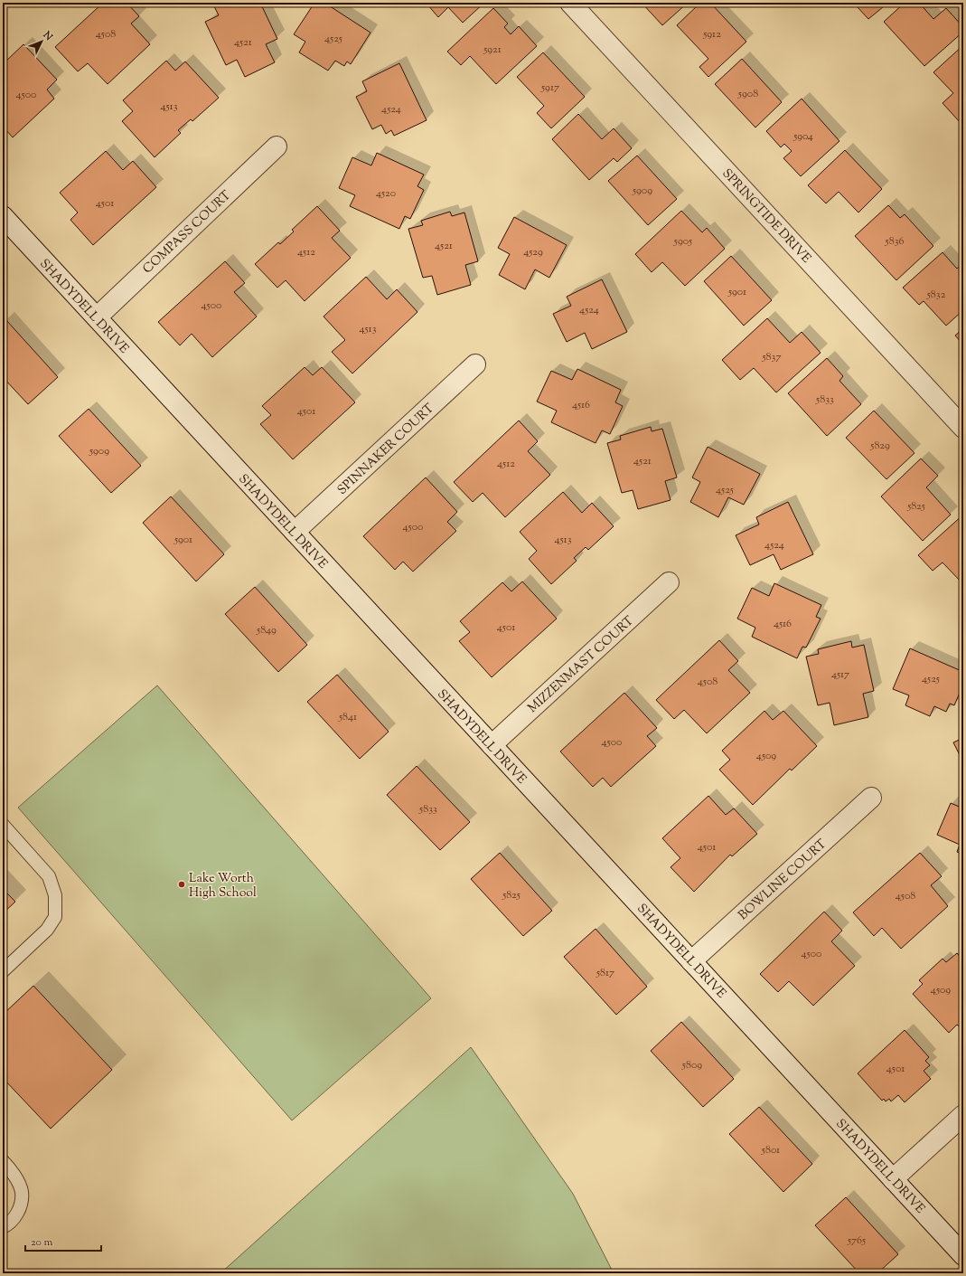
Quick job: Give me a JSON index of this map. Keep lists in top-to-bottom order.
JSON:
{
  "streets": {
    "street": [
      "SPRINGTIDE DRIVE",
      "COMPASS COURT",
      "SHADYDELL DRIVE",
      "SPINNAKER COURT",
      "MIZZENMAST COURT",
      "BOWLINE COURT"
    ]
  },
  "crossings": [
    ["COMPASS COURT", "SHADYDELL DRIVE"],
    ["SHADYDELL DRIVE", "SPINNAKER COURT"],
    ["SHADYDELL DRIVE", "MIZZENMAST COURT"],
    ["SHADYDELL DRIVE", "BOWLINE COURT"]
  ],
  "places": ["Lake Worth High School"],
  "house_numbers": [
    "4508",
    "5912",
    "4525",
    "4521",
    "5921",
    "5917",
    "5908",
    "4500",
    "4513",
    "4524",
    "5904",
    "5909",
    "4520",
    "4501",
    "5905",
    "5836",
    "4521",
    "4512",
    "4529",
    "5901",
    "5832",
    "4500",
    "4524",
    "4513",
    "5837",
    "5833",
    "4516",
    "4501",
    "5829",
    "5909",
    "4521",
    "4512",
    "4525",
    "5825",
    "4500",
    "5901",
    "4513",
    "4524",
    "4516",
    "4501",
    "5849",
    "4517",
    "4525",
    "4508",
    "5841",
    "4500",
    "4509",
    "5833",
    "4501",
    "5825",
    "4508",
    "4500",
    "5817",
    "4509",
    "5809",
    "4501",
    "5801",
    "5765"
  ],
  "scale_bar": "20 m",
  "north": "top right"
}
